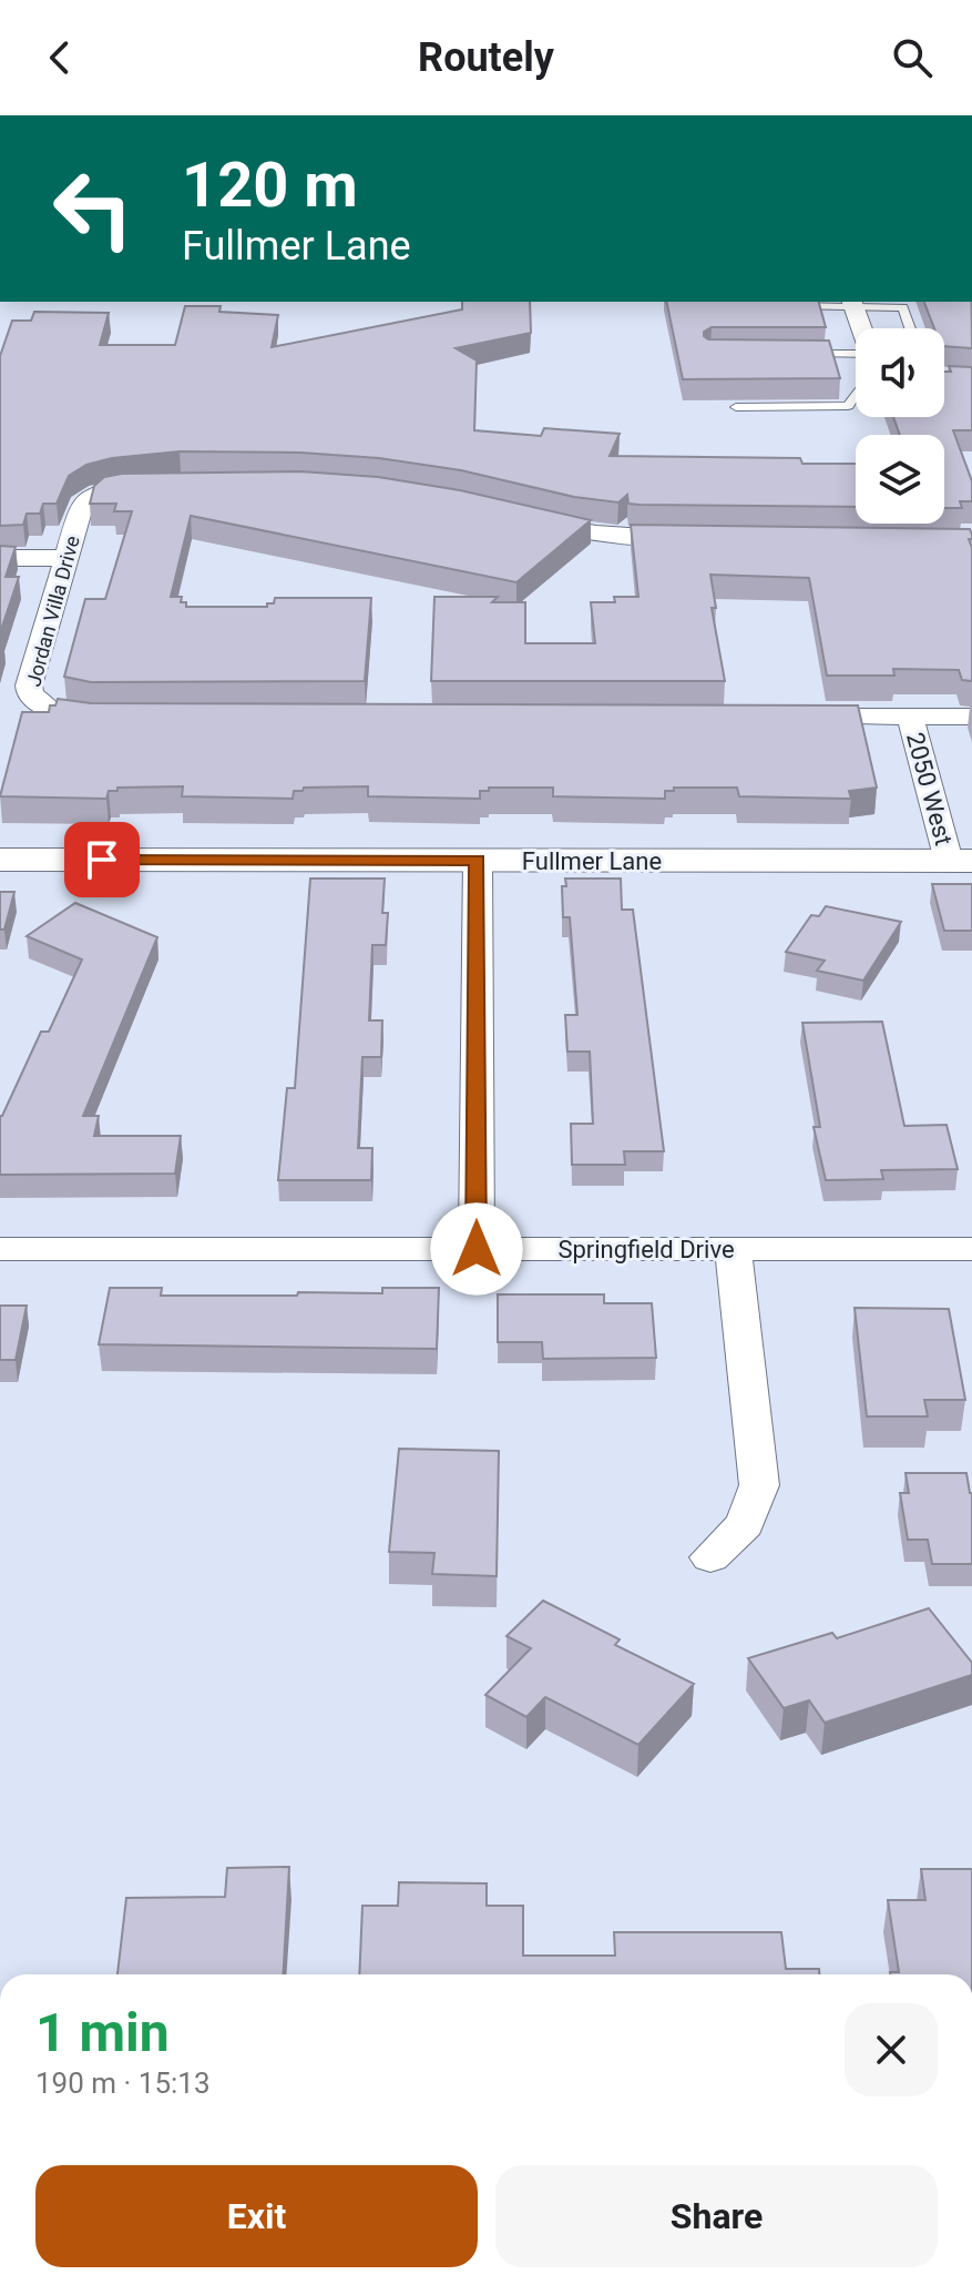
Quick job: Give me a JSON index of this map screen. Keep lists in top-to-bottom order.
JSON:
{
  "streets": {
    "street": [
      "Jordan Villa Drive",
      "2050 West",
      "Fullmer Lane",
      "Springfield Drive"
    ]
  },
  "crossings": [
    ["2050 West", "Fullmer Lane"]
  ],
  "page": {
    "header": "Routely",
    "turn": ["120 m", "Fullmer Lane"],
    "heading": ["1 min", "190 m · 15:13"],
    "buttons": ["Exit", "Share"]
  }
}
